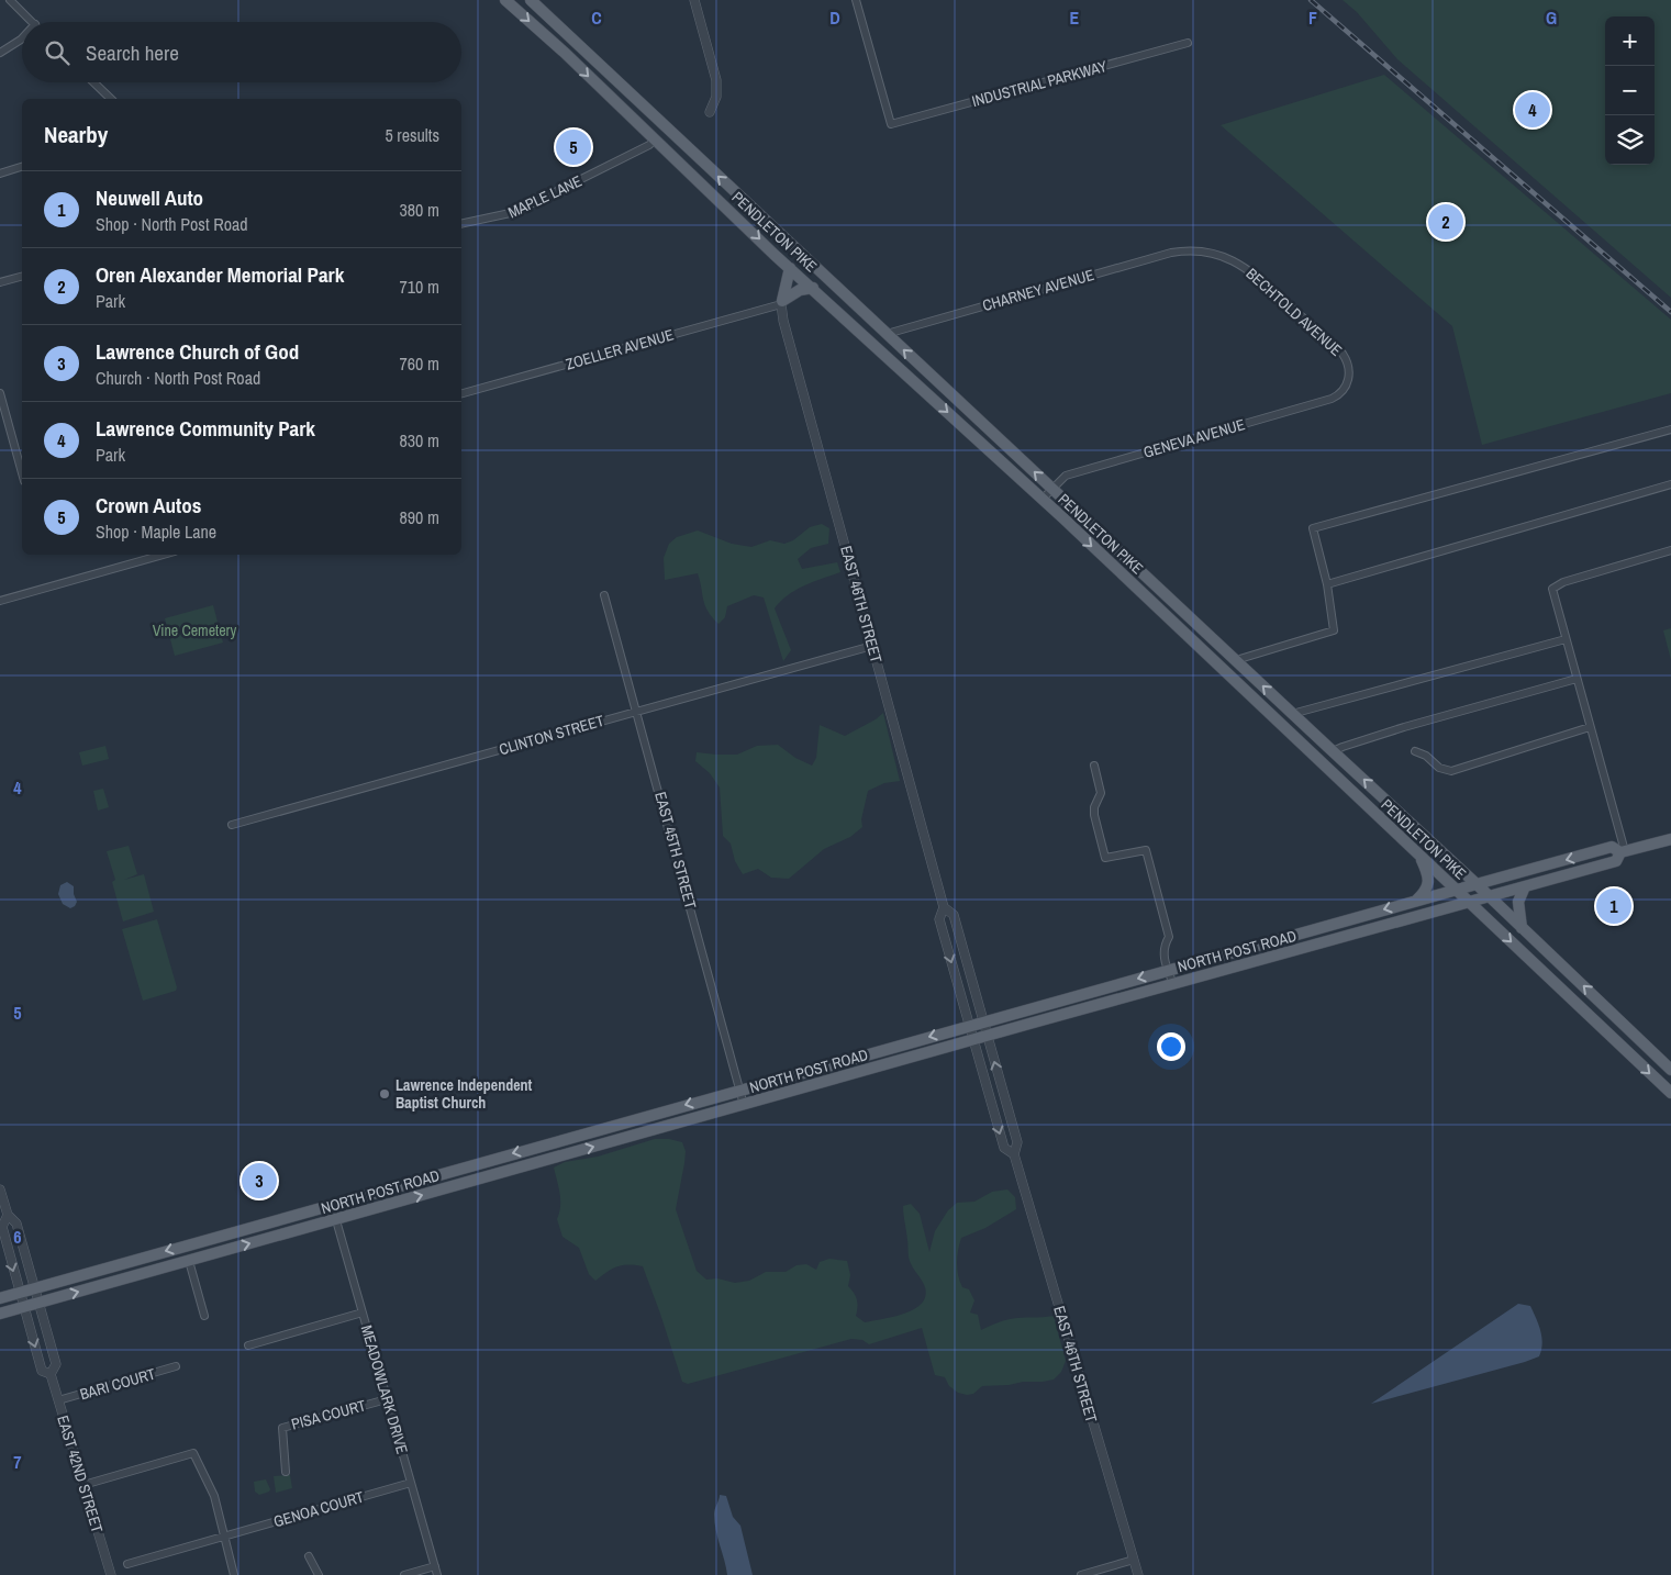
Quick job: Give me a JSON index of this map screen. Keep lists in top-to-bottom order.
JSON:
{
  "streets": {
    "main road": ["PENDLETON PIKE", "NORTH POST ROAD"],
    "street": [
      "INDUSTRIAL PARKWAY",
      "MAPLE LANE",
      "CHARNEY AVENUE",
      "BECHTOLD AVENUE",
      "ZOELLER AVENUE",
      "GENEVA AVENUE",
      "EAST 46TH STREET",
      "CLINTON STREET",
      "EAST 45TH STREET",
      "BARI COURT",
      "MEADOWLARK DRIVE",
      "PISA COURT",
      "EAST 42ND STREET",
      "GENOA COURT"
    ]
  },
  "crossings": [
    ["MAPLE LANE", "PENDLETON PIKE"],
    ["PENDLETON PIKE", "CHARNEY AVENUE"],
    ["PENDLETON PIKE", "GENEVA AVENUE"],
    ["PENDLETON PIKE", "NORTH POST ROAD"],
    ["CHARNEY AVENUE", "BECHTOLD AVENUE"],
    ["BECHTOLD AVENUE", "GENEVA AVENUE"],
    ["ZOELLER AVENUE", "EAST 46TH STREET"],
    ["EAST 46TH STREET", "CLINTON STREET"],
    ["EAST 46TH STREET", "NORTH POST ROAD"],
    ["CLINTON STREET", "EAST 45TH STREET"],
    ["EAST 45TH STREET", "NORTH POST ROAD"],
    ["NORTH POST ROAD", "MEADOWLARK DRIVE"],
    ["NORTH POST ROAD", "EAST 42ND STREET"],
    ["BARI COURT", "EAST 42ND STREET"],
    ["MEADOWLARK DRIVE", "PISA COURT"],
    ["MEADOWLARK DRIVE", "GENOA COURT"]
  ],
  "parks": ["Vine Cemetery"],
  "places": ["Lawrence Independent Baptist Church"],
  "page": {
    "map_buttons": ["+", "−"],
    "search": "Search here",
    "pins": [
      "4",
      "5",
      "2",
      "1",
      "3"
    ],
    "heading": ["Nearby", "5 results"],
    "list": [
      {
        "mark": "1",
        "name": "Neuwell Auto",
        "note": "Shop · North Post Road",
        "value": "380 m"
      },
      {
        "mark": "2",
        "name": "Oren Alexander Memorial Park",
        "note": "Park",
        "value": "710 m"
      },
      {
        "mark": "3",
        "name": "Lawrence Church of God",
        "note": "Church · North Post Road",
        "value": "760 m"
      },
      {
        "mark": "4",
        "name": "Lawrence Community Park",
        "note": "Park",
        "value": "830 m"
      },
      {
        "mark": "5",
        "name": "Crown Autos",
        "note": "Shop · Maple Lane",
        "value": "890 m"
      }
    ]
  },
  "grid": {
    "columns": [
      "C",
      "D",
      "E",
      "F",
      "G"
    ],
    "rows": [
      "4",
      "5",
      "6",
      "7"
    ]
  }
}
